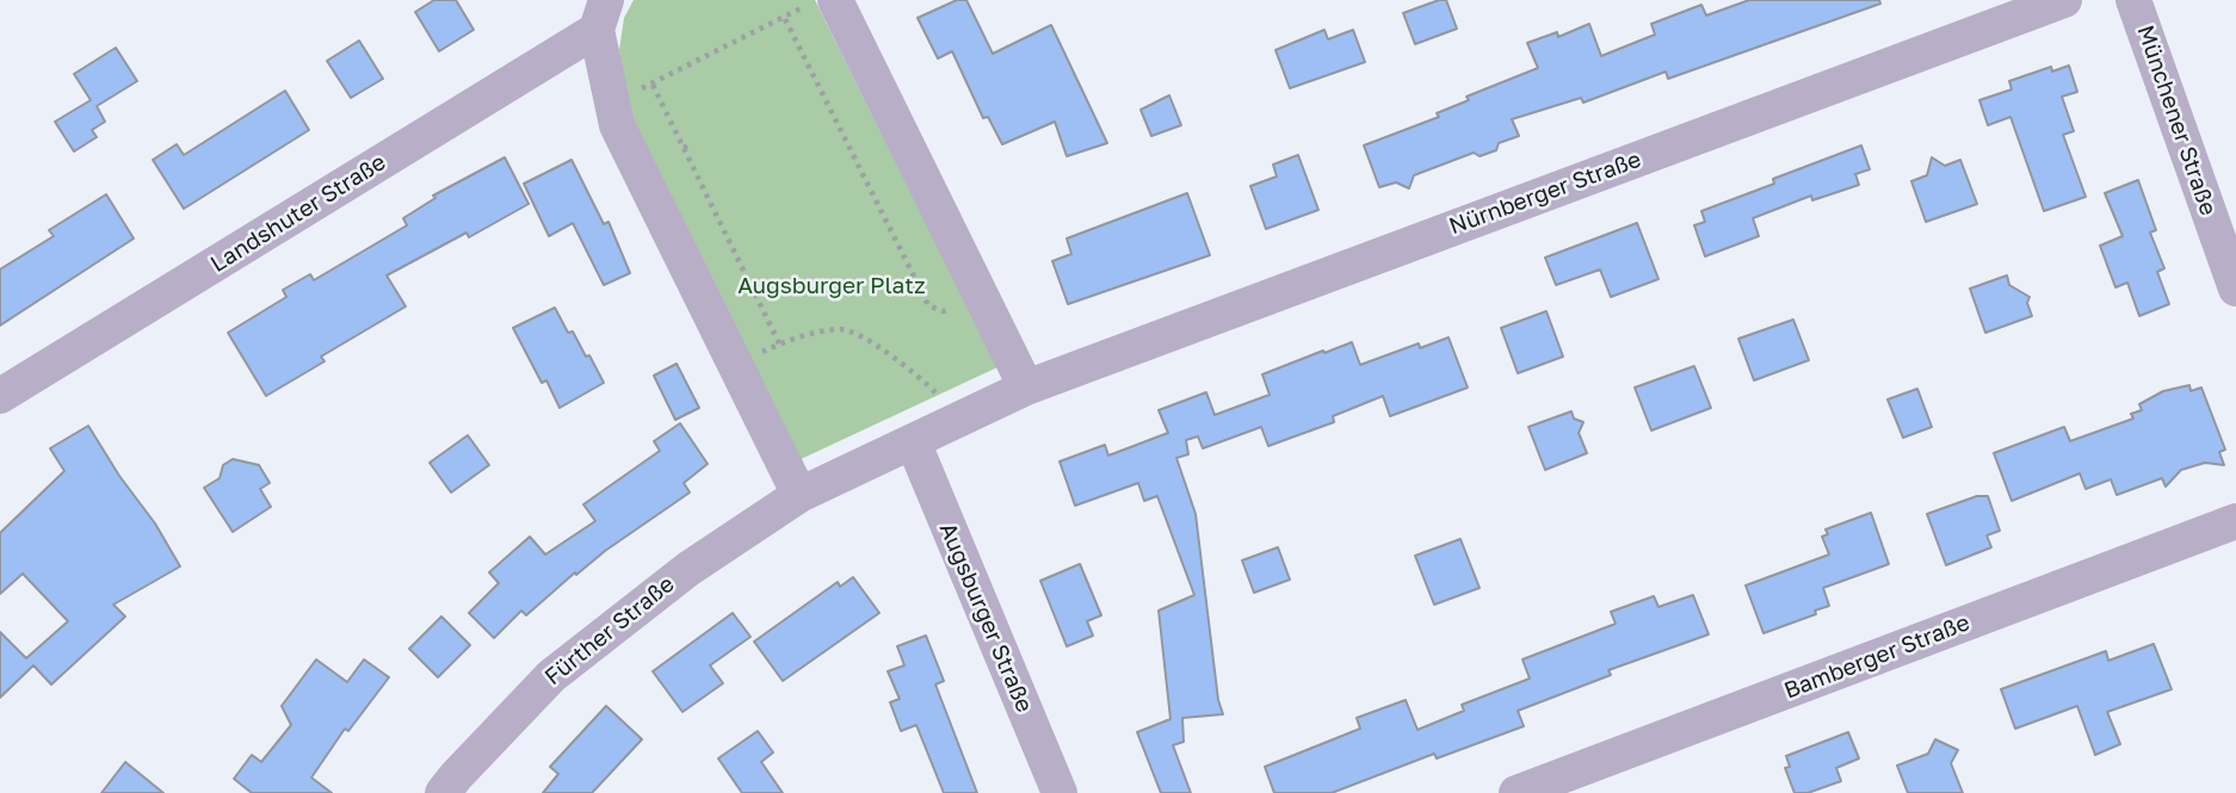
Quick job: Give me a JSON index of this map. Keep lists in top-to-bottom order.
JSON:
{
  "streets": {
    "street": [
      "Münchener Straße",
      "Nürnberger Straße",
      "Landshuter Straße",
      "Augsburger Straße",
      "Fürther Straße",
      "Bamberger Straße"
    ]
  },
  "parks": ["Augsburger Platz"]
}
